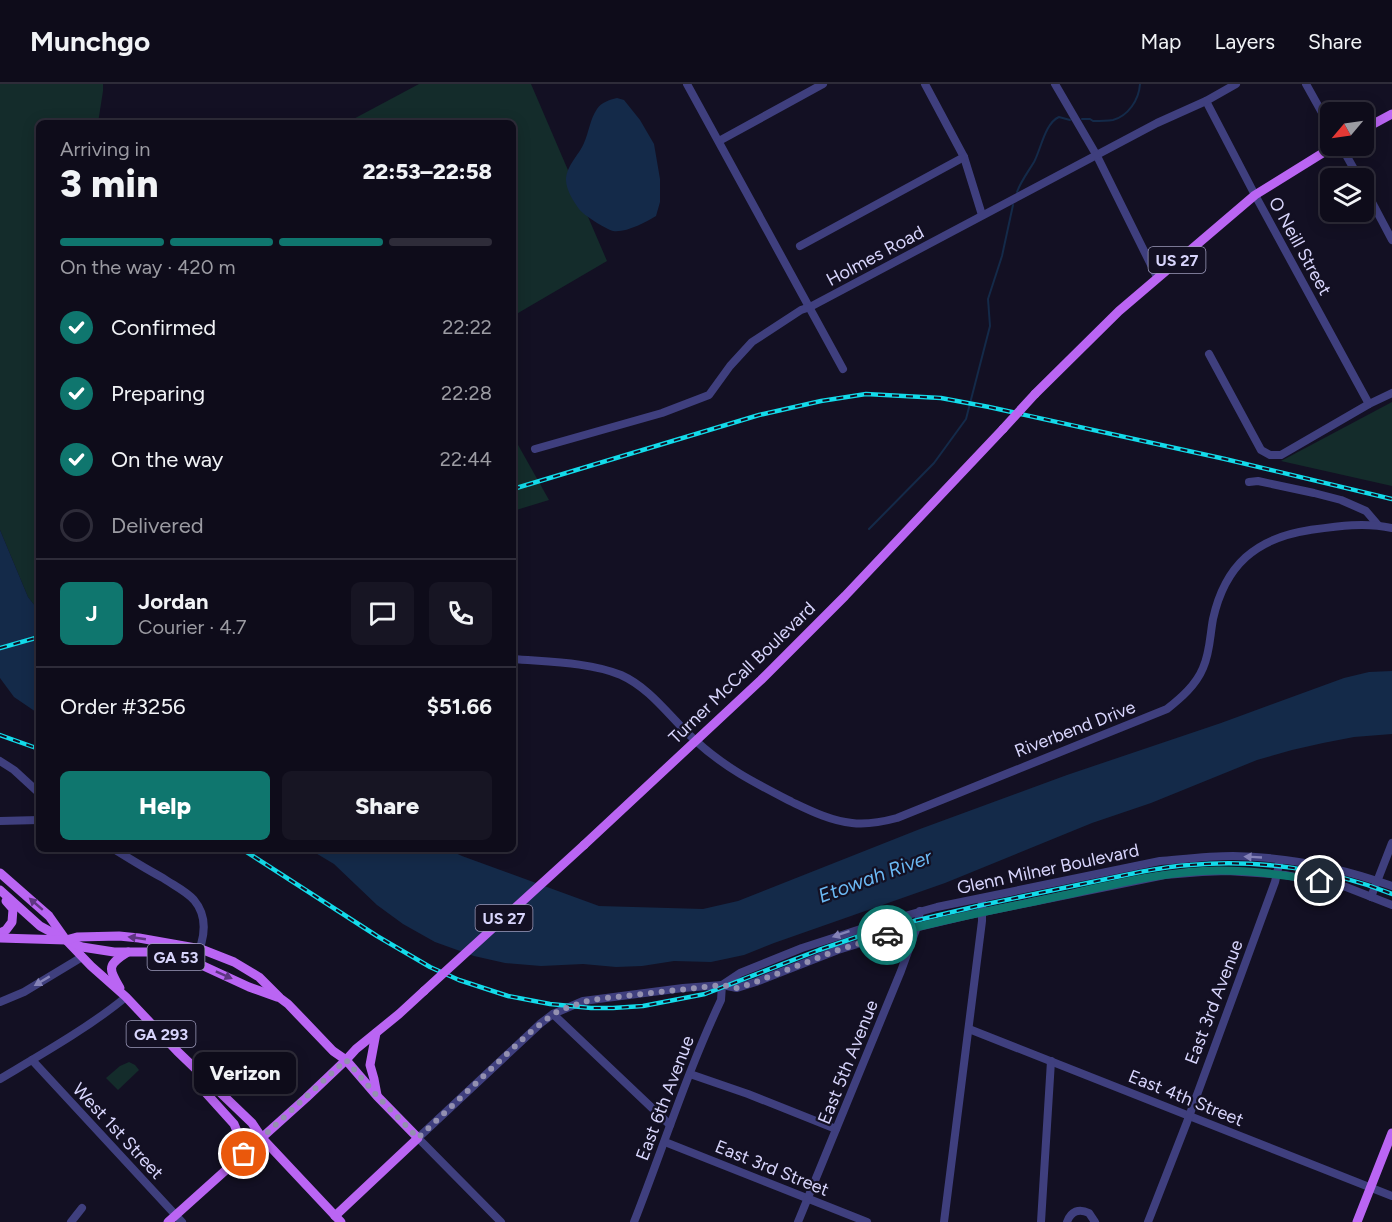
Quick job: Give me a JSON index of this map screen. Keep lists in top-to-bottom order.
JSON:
{
  "streets": {
    "main road": [
      "US 27",
      "Turner McCall Boulevard",
      "GA 53",
      "GA 293"
    ],
    "street": [
      "O Neill Street",
      "Holmes Road",
      "Riverbend Drive",
      "Glenn Milner Boulevard",
      "East 3rd Avenue",
      "East 5th Avenue",
      "East 6th Avenue",
      "East 4th Street",
      "West 1st Street",
      "East 3rd Street"
    ]
  },
  "crossings": [
    ["O Neill Street", "Holmes Road"],
    ["O Neill Street", "Turner McCall Boulevard"],
    ["Turner McCall Boulevard", "Riverbend Drive"],
    ["Turner McCall Boulevard", "GA 53"],
    ["Turner McCall Boulevard", "GA 293"],
    ["Turner McCall Boulevard", "West 1st Street"],
    ["Glenn Milner Boulevard", "East 3rd Avenue"],
    ["Glenn Milner Boulevard", "East 5th Avenue"],
    ["Glenn Milner Boulevard", "East 6th Avenue"],
    ["GA 53", "GA 293"],
    ["East 3rd Avenue", "East 4th Street"],
    ["East 5th Avenue", "East 3rd Street"],
    ["East 6th Avenue", "East 3rd Street"]
  ],
  "water": ["Etowah River"],
  "places": ["Verizon"],
  "north": "bottom left",
  "page": {
    "header": "Munchgo",
    "nav": ["Map", "Layers", "Share"],
    "heading": ["3 min", "Arriving in", "22:53–22:58"],
    "panel": [
      "Jordan",
      "Courier · 4.7",
      "Order #3256",
      "$51.66"
    ],
    "bar": "On the way · 420 m",
    "list": [
      ["Confirmed", "22:22"],
      ["Preparing", "22:28"],
      ["On the way", "22:44"],
      "Delivered"
    ],
    "round": "J",
    "buttons": ["Help", "Share"],
    "bubble": "Verizon"
  }
}
